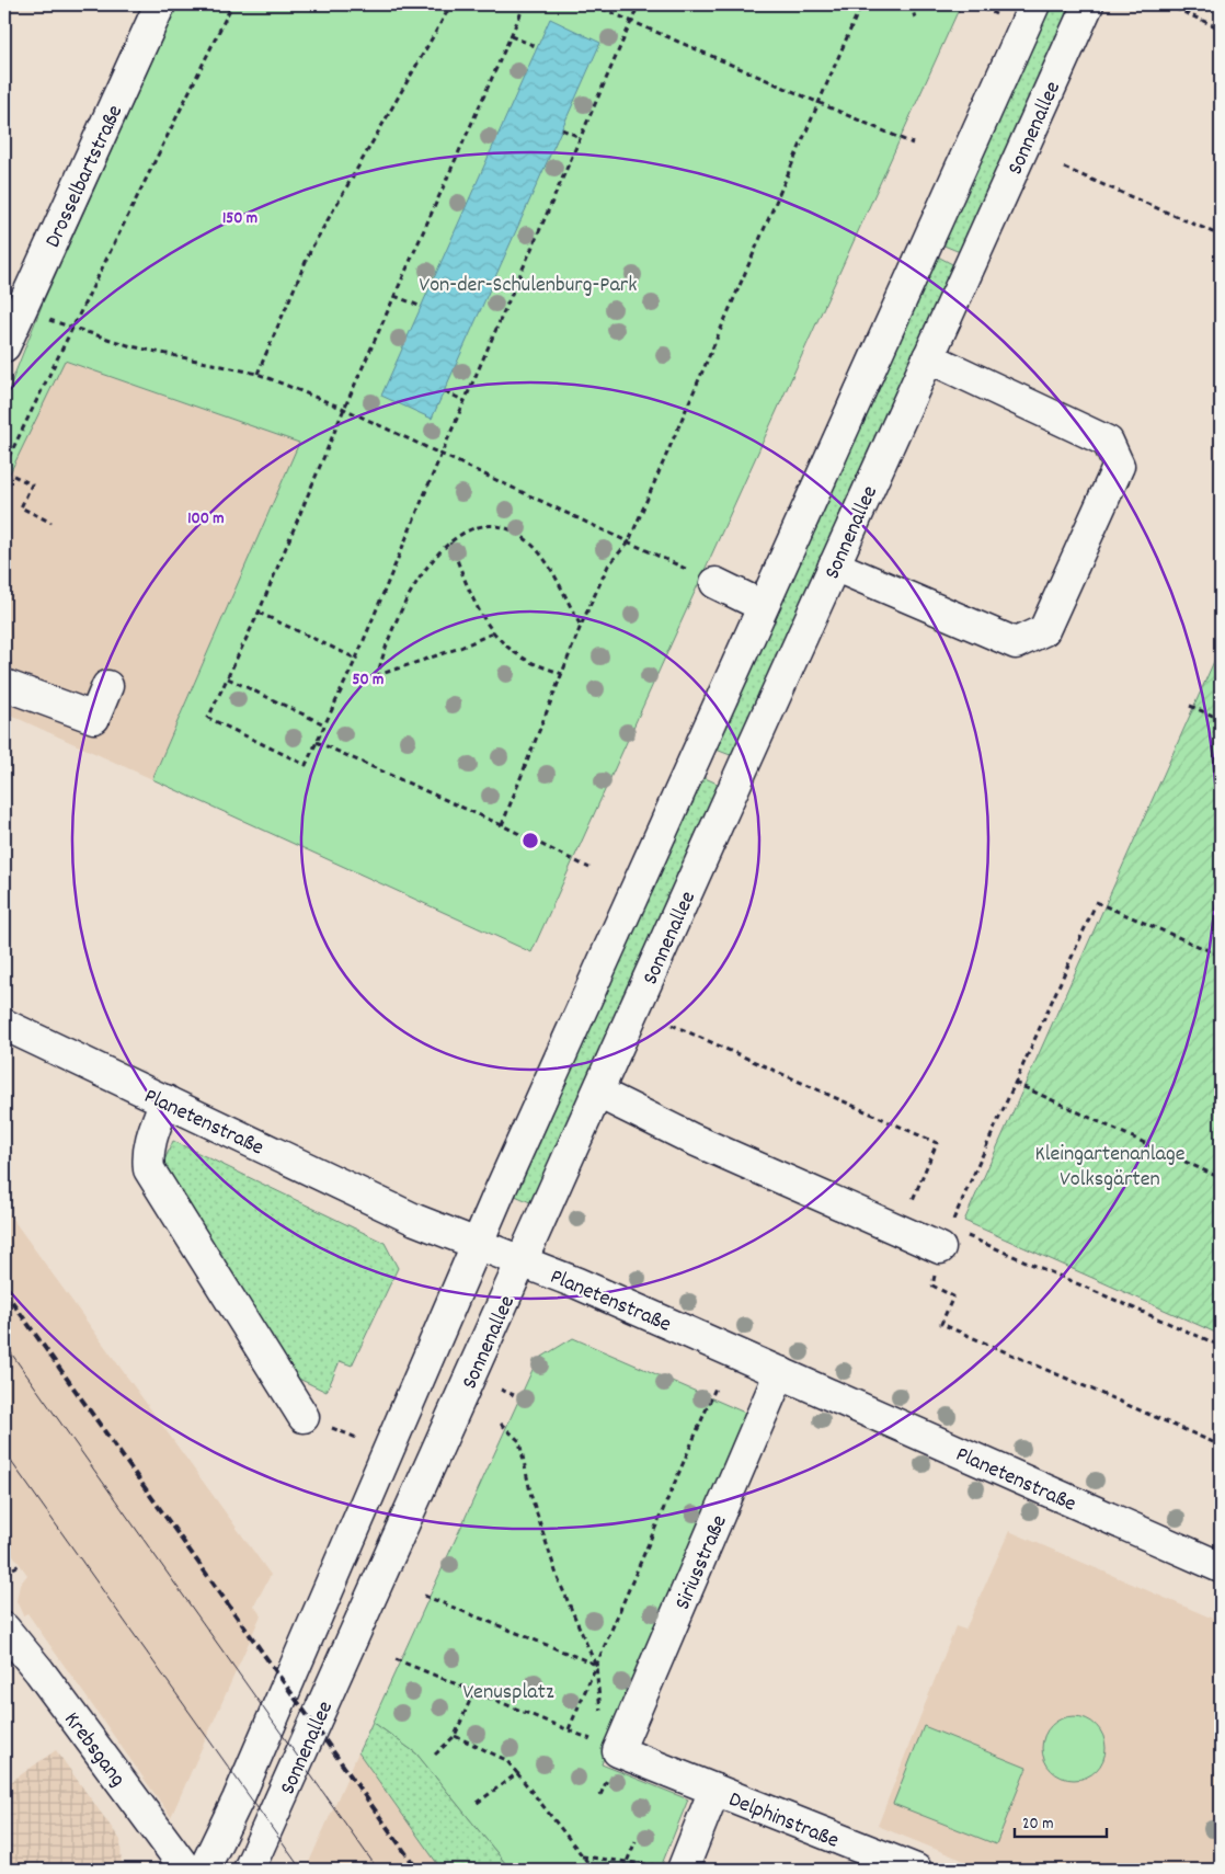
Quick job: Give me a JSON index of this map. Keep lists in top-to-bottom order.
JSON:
{
  "streets": {
    "main road": [
      "Sonnenallee",
      "Drosselbartstraße",
      "Planetenstraße",
      "Siriusstraße",
      "Krebsgang",
      "Delphinstraße"
    ]
  },
  "crossings": [
    ["Sonnenallee", "Planetenstraße"],
    ["Planetenstraße", "Siriusstraße"],
    ["Siriusstraße", "Delphinstraße"]
  ],
  "parks": ["Von-der-Schulenburg-Park", "Kleingartenanlage Volksgärten", "Venusplatz"],
  "scale_bar": "20 m",
  "rings": ["150 m", "100 m", "50 m"]
}
